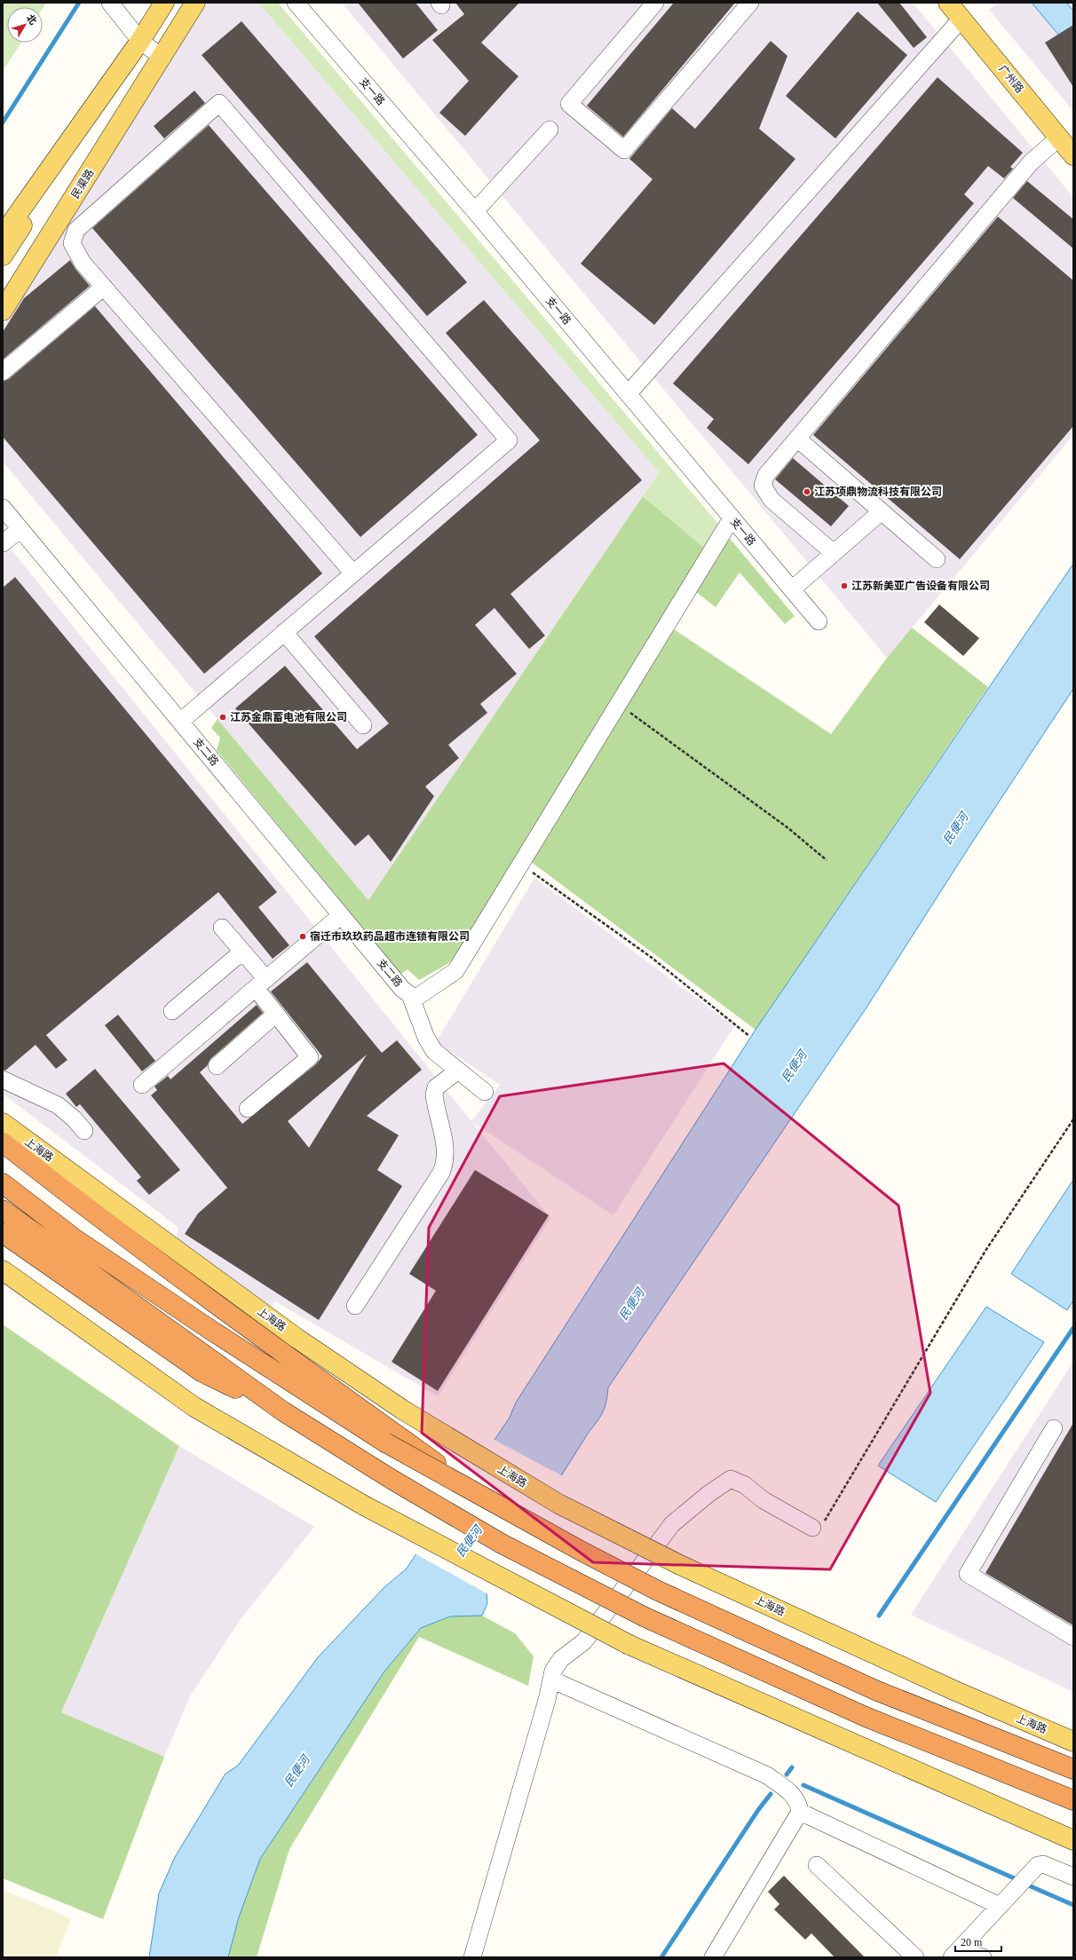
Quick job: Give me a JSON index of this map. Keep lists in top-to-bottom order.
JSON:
{
  "streets": {
    "main road": ["广州路", "民渠路", "上海路"],
    "street": ["支一路", "支二路"]
  },
  "water": ["民便河"],
  "places": [
    "江苏项鼎物流科技有限公司",
    "江苏新美亚广告设备有限公司",
    "江苏金鼎蓄电池有限公司",
    "宿迁市玖玖药品超市连锁有限公司"
  ],
  "scale_bar": "20 m",
  "north": "top right"
}
